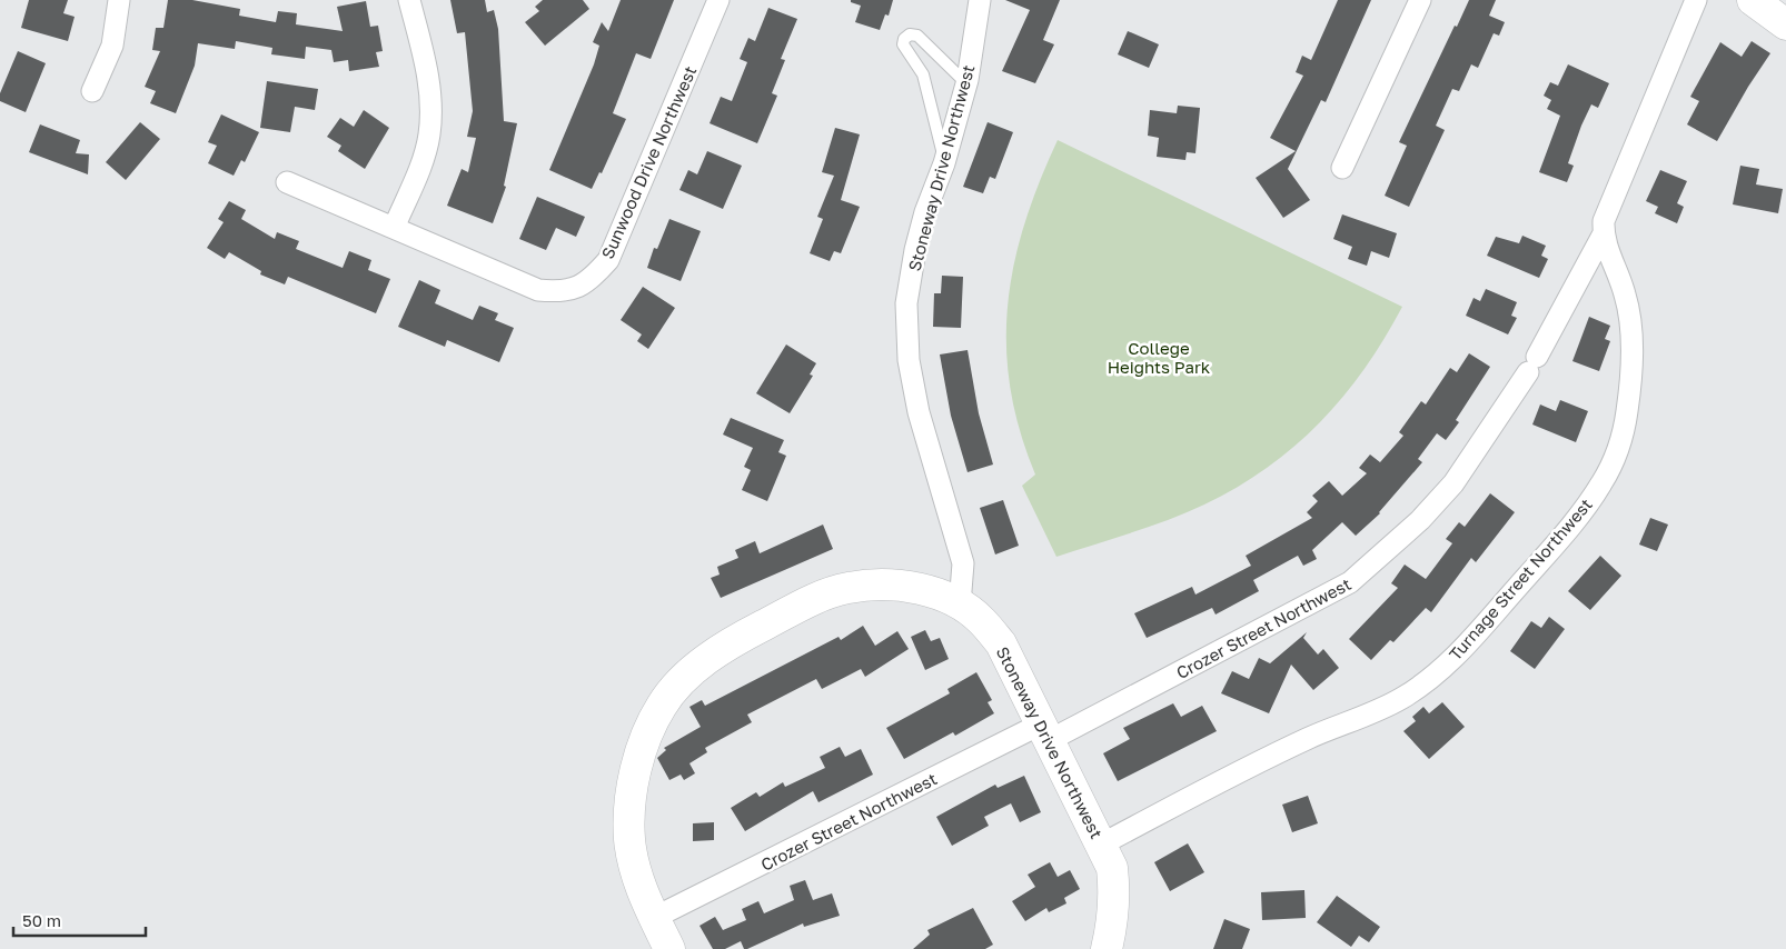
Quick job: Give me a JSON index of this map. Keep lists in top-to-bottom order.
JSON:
{
  "streets": {
    "street": [
      "Sunwood Drive Northwest",
      "Stoneway Drive Northwest",
      "Turnage Street Northwest",
      "Crozer Street Northwest"
    ]
  },
  "crossings": [
    ["Stoneway Drive Northwest", "Turnage Street Northwest"],
    ["Stoneway Drive Northwest", "Crozer Street Northwest"],
    ["Turnage Street Northwest", "Crozer Street Northwest"]
  ],
  "parks": ["College Heights Park"],
  "scale_bar": "50 m"
}
